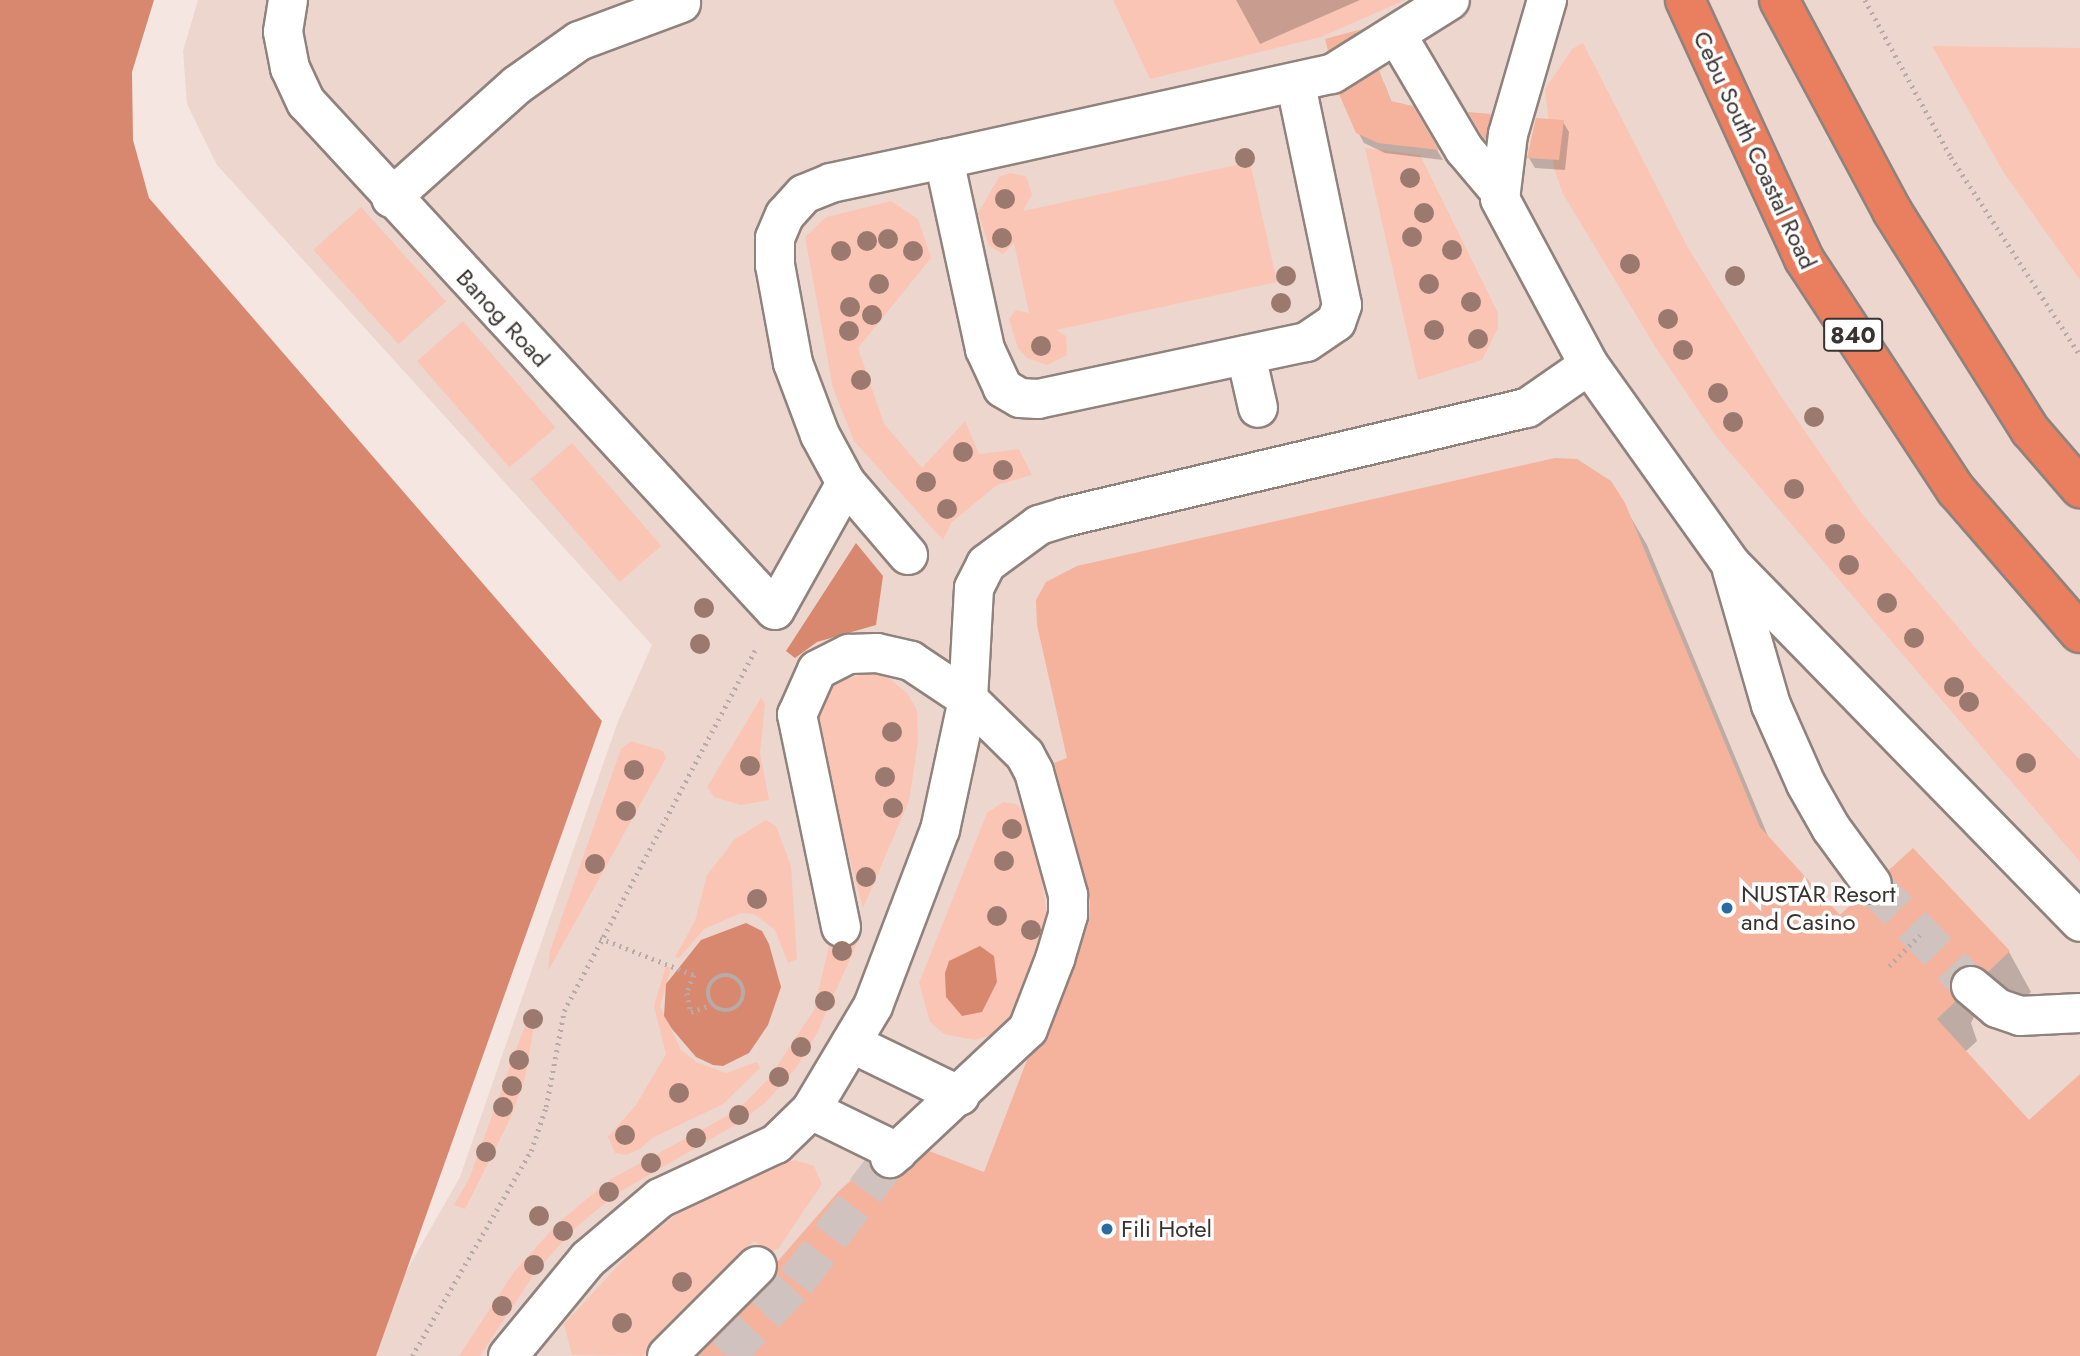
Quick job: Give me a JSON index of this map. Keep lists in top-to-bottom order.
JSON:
{
  "streets": {
    "highway": ["Cebu South Coastal Road", "840"],
    "street": ["Banog Road"]
  },
  "places": ["NUSTAR Resort and Casino", "Fili Hotel"]
}
